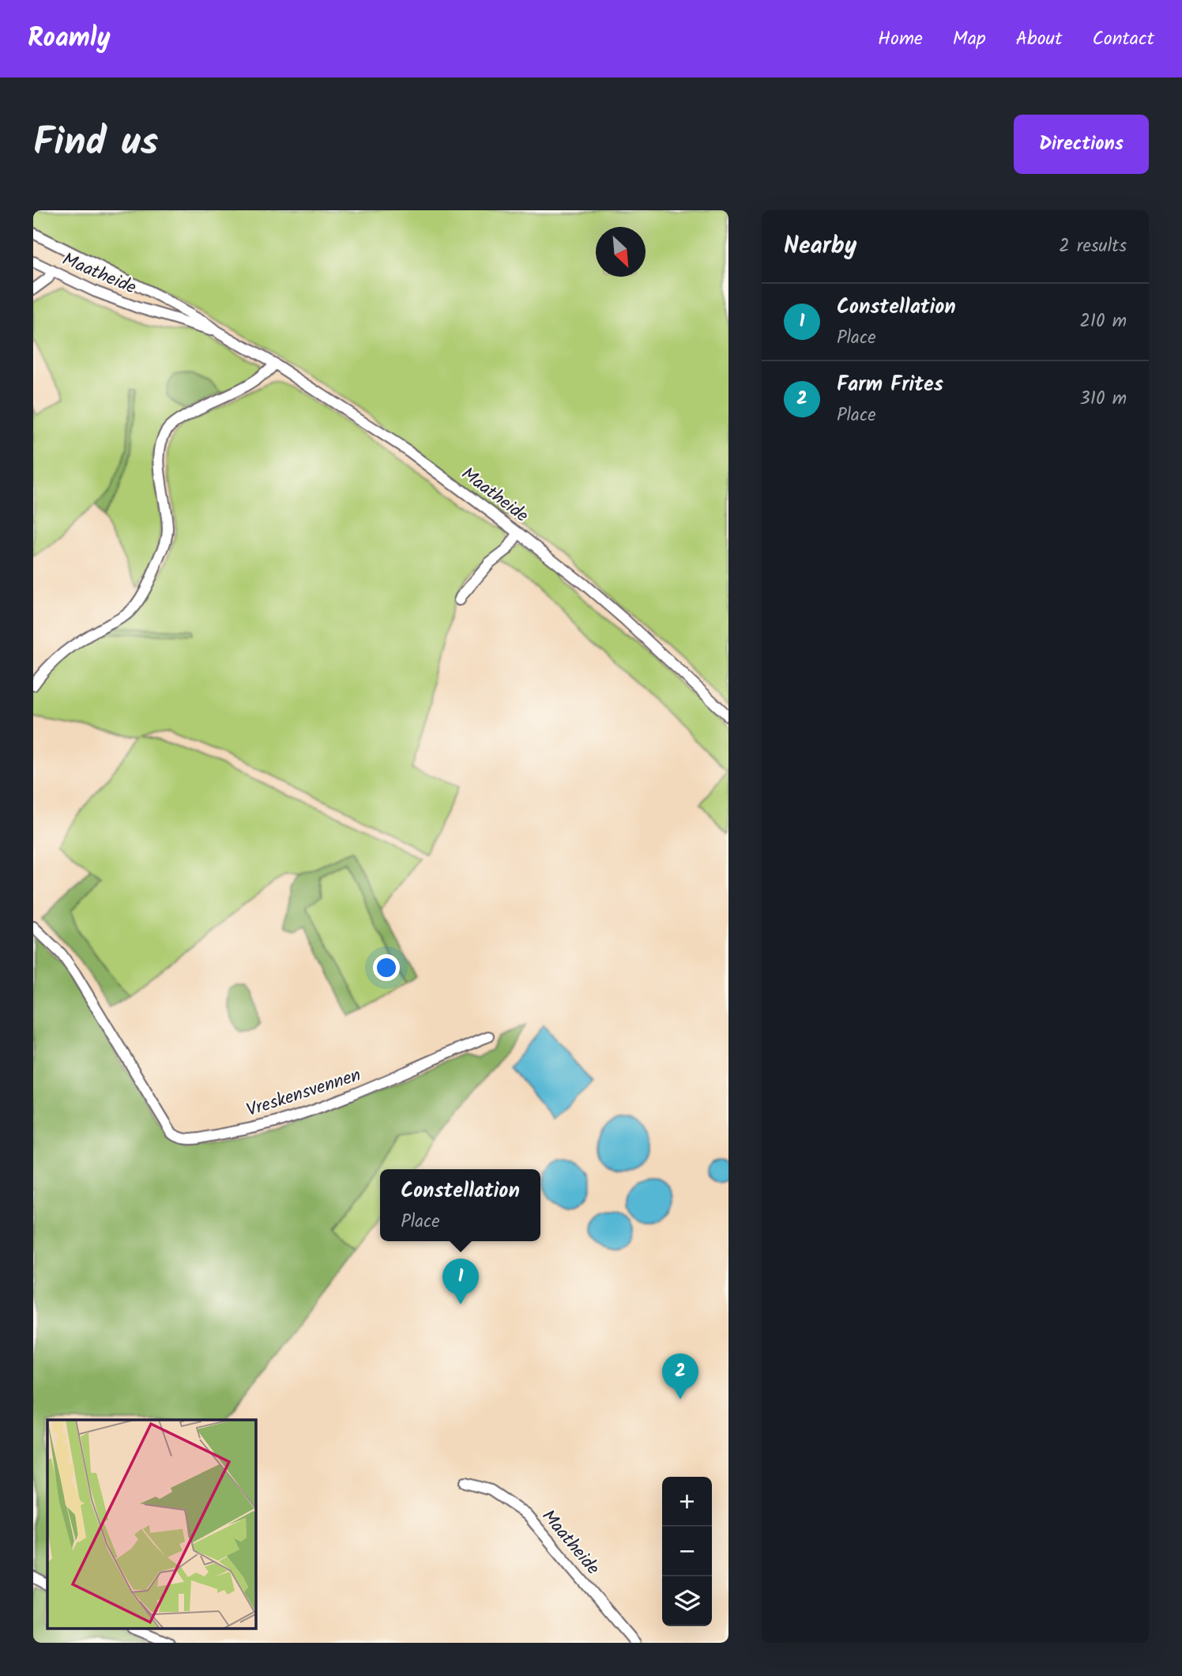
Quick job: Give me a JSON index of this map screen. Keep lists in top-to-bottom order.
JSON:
{
  "streets": {
    "street": ["Maatheide", "Vreskensvennen"]
  },
  "north": "bottom right",
  "page": {
    "header": "Roamly",
    "nav": [
      "Home",
      "Map",
      "About",
      "Contact"
    ],
    "title": "Find us",
    "buttons": "Directions",
    "heading": ["Nearby", "2 results"],
    "list": [
      {
        "mark": "1",
        "name": "Constellation",
        "note": "Place",
        "value": "210 m"
      },
      {
        "mark": "2",
        "name": "Farm Frites",
        "note": "Place",
        "value": "310 m"
      }
    ],
    "popup": ["Constellation", "Place"],
    "pins": ["1", "2"],
    "map_buttons": ["+", "−"]
  }
}
